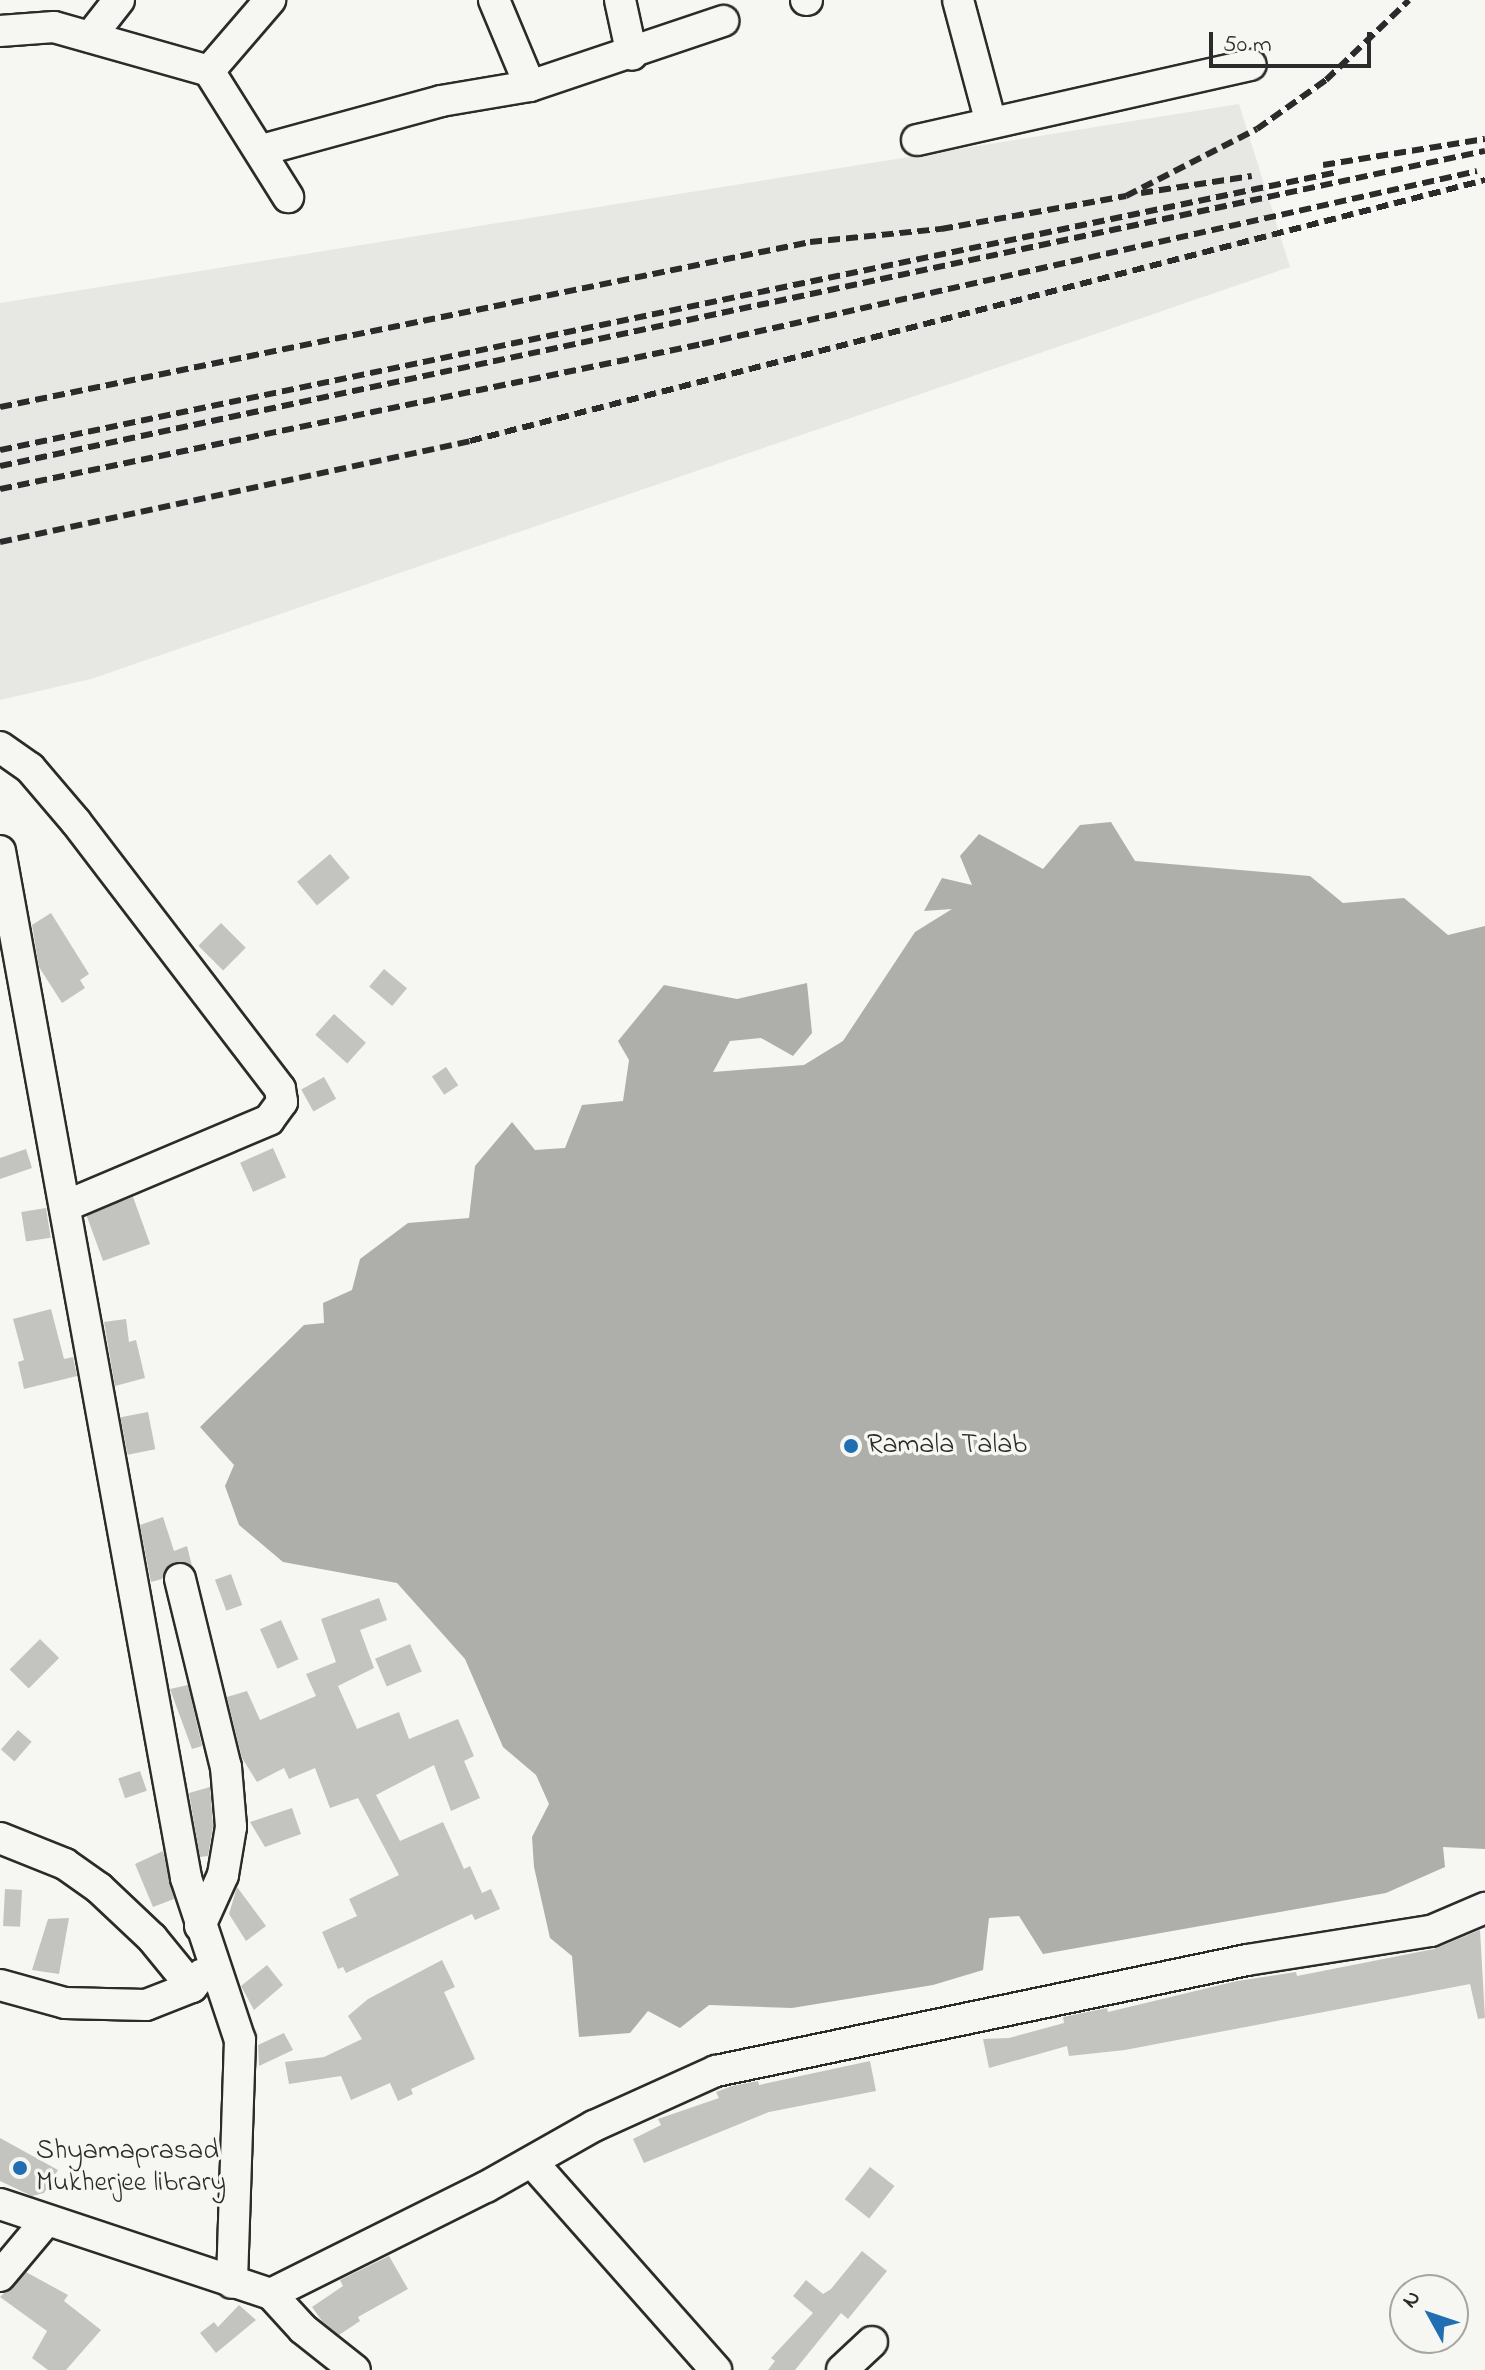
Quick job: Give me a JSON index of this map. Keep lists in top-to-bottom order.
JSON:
{
  "places": ["Ramala Talab", "Shyamaprasad Mukherjee library"],
  "scale_bar": "50 m",
  "north": "top left"
}
